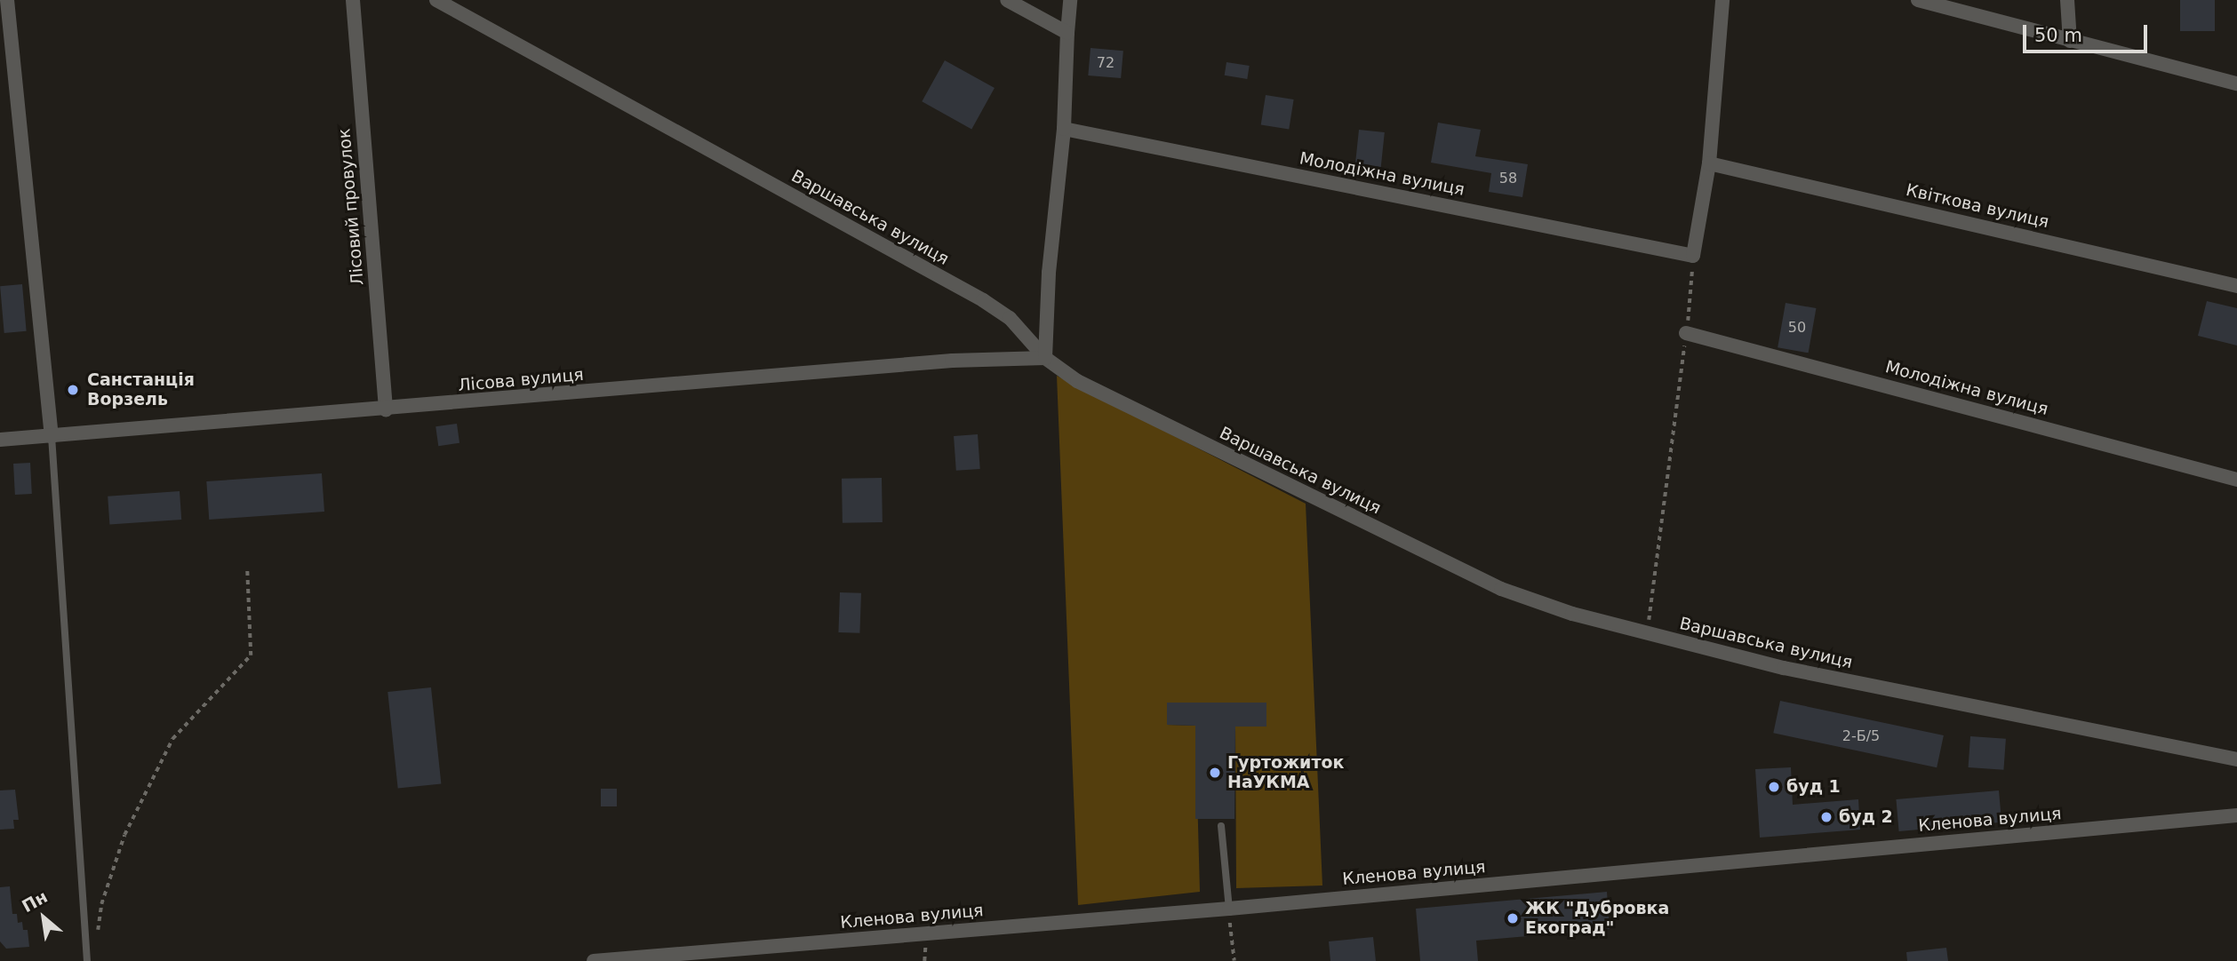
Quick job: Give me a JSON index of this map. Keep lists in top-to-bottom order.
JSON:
{
  "streets": {
    "street": [
      "Молодіжна вулиця",
      "Квіткова вулиця",
      "Лісовий провулок",
      "Варшавська вулиця",
      "Лісова вулиця",
      "Кленова вулиця"
    ]
  },
  "crossings": [
    ["Лісовий провулок", "Лісова вулиця"],
    ["Варшавська вулиця", "Лісова вулиця"]
  ],
  "places": [
    "Санстанція Ворзель",
    "Гуртожиток НаУКМА",
    "буд 1",
    "буд 2",
    "ЖК \"Дубровка Екоград\""
  ],
  "house_numbers": [
    "72",
    "58",
    "50",
    "2-Б/5"
  ],
  "scale_bar": "50 m",
  "north": "top left"
}
